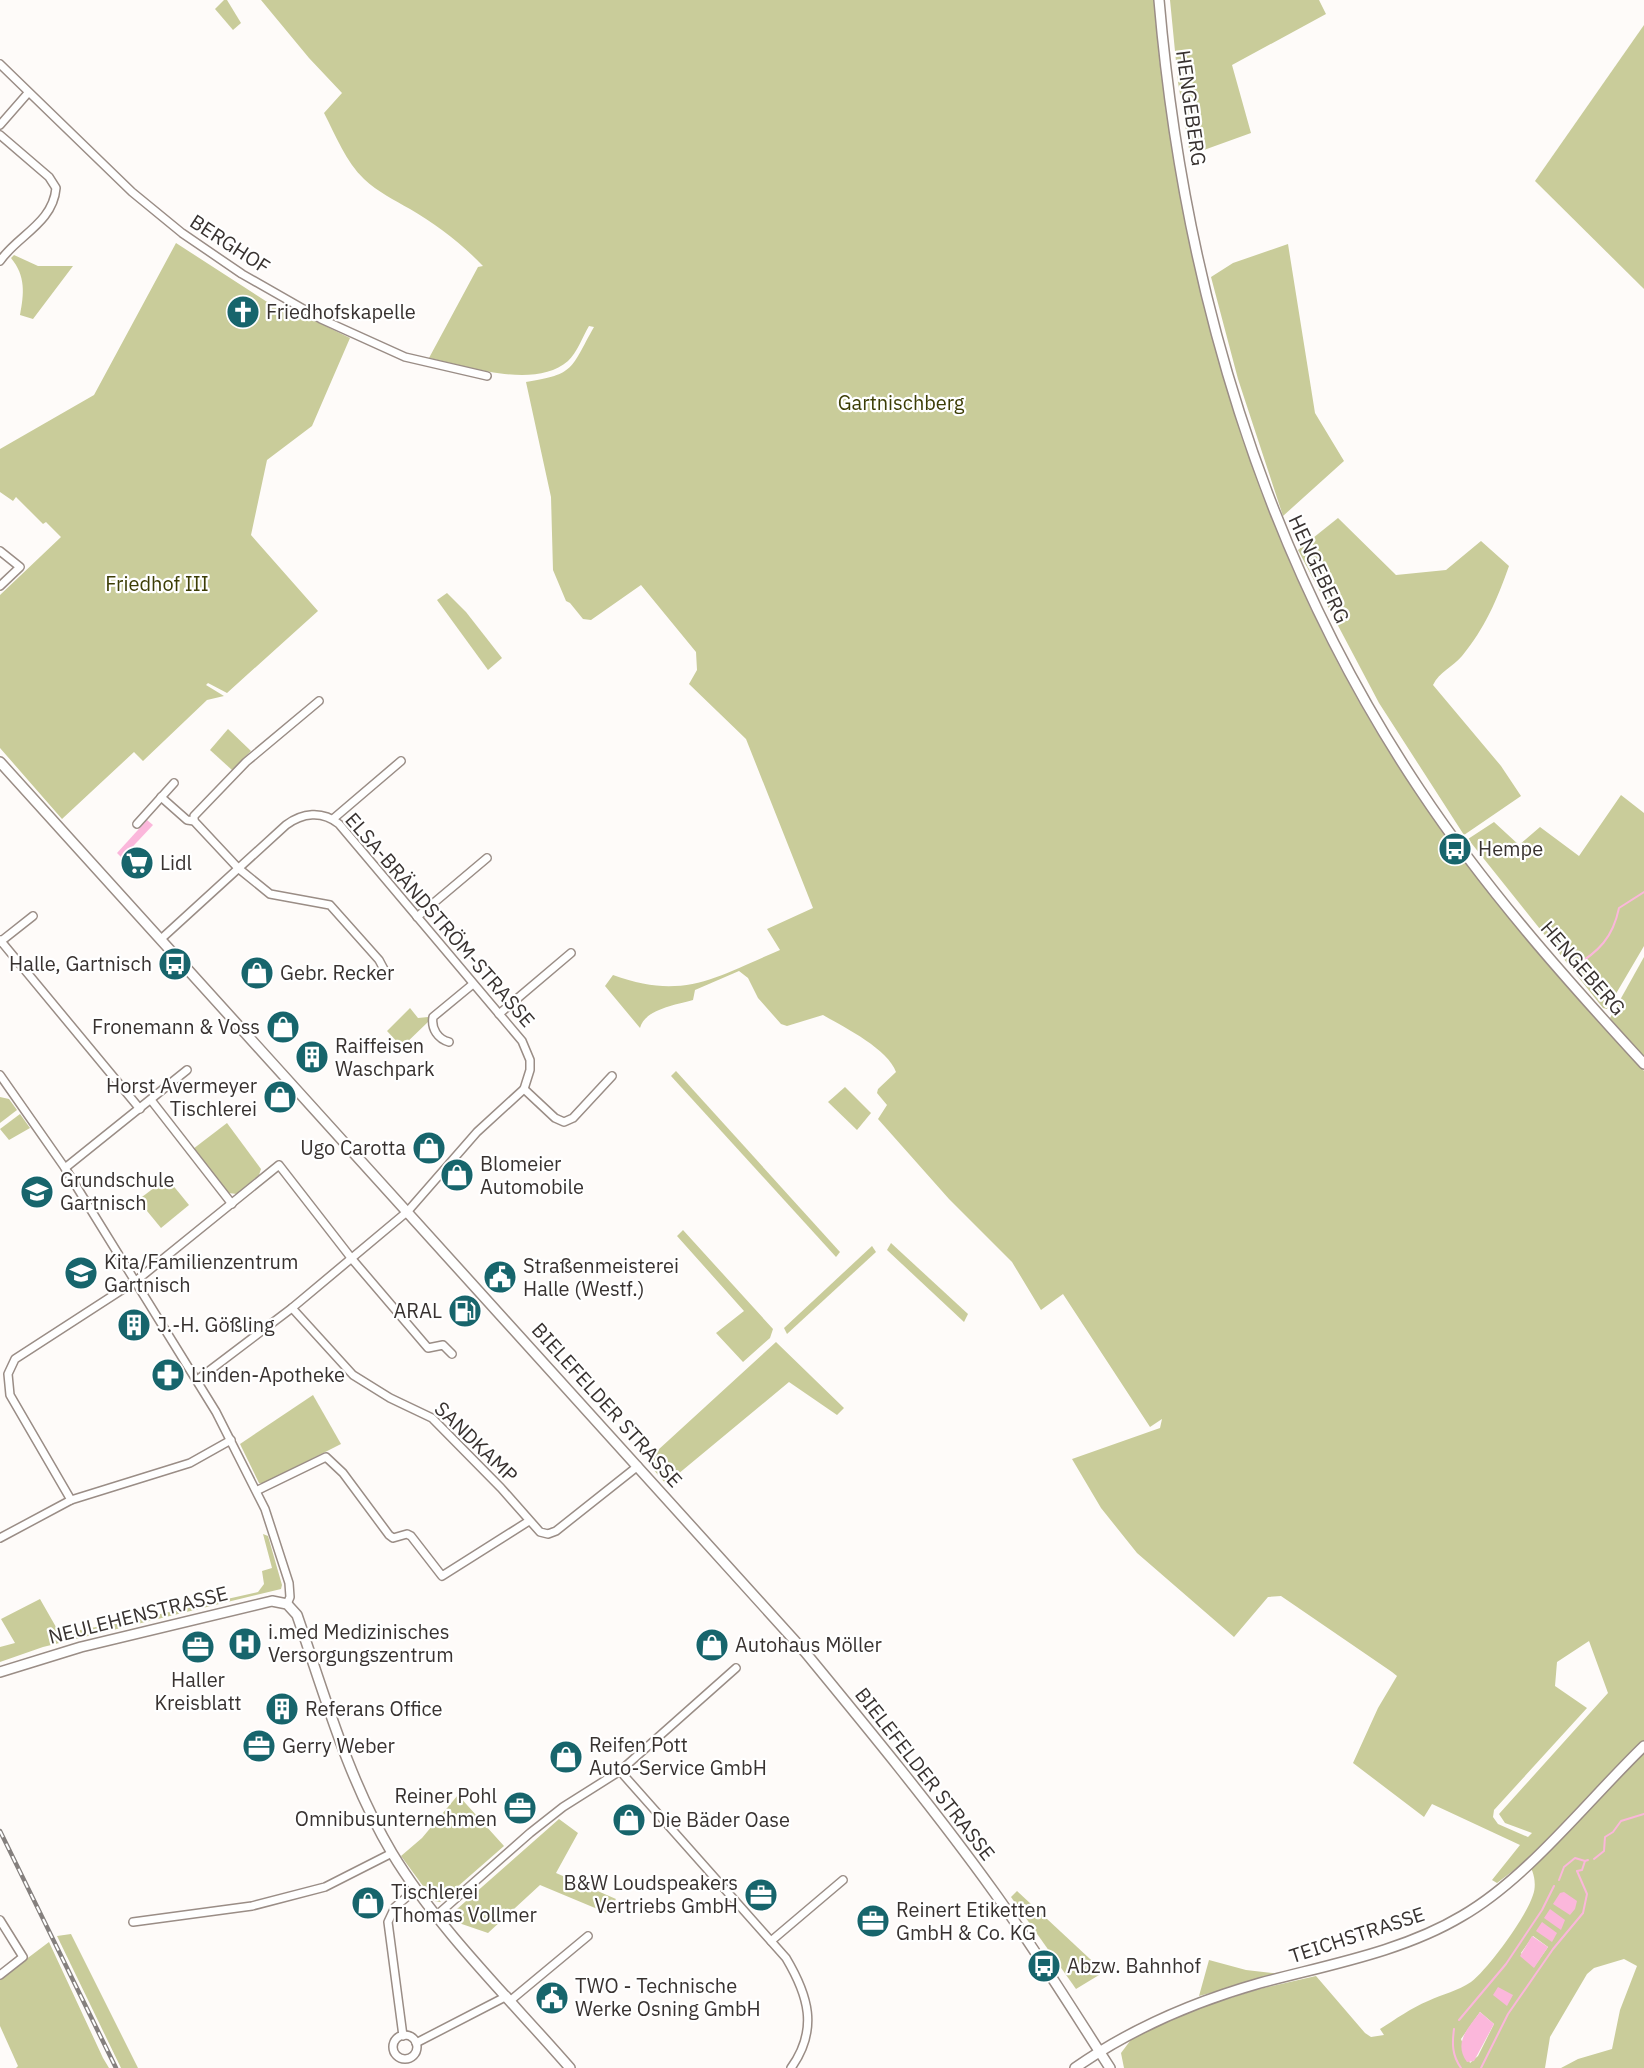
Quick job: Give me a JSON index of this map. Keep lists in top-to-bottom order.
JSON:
{
  "streets": {
    "street": [
      "HENGEBERG",
      "BERGHOF",
      "ELSA-BRÄNDSTRÖM-STRASSE",
      "BIELEFELDER STRASSE",
      "SANDKAMP",
      "NEULEHENSTRASSE",
      "TEICHSTRASSE"
    ]
  },
  "crossings": [
    ["ELSA-BRÄNDSTRÖM-STRASSE", "BIELEFELDER STRASSE"],
    ["BIELEFELDER STRASSE", "SANDKAMP"],
    ["BIELEFELDER STRASSE", "TEICHSTRASSE"]
  ],
  "parks": ["Gartnischberg", "Friedhof III"],
  "places": {
    "church": ["Friedhofskapelle"],
    "bus stop": ["Hempe", "Halle, Gartnisch", "Abzw. Bahnhof"],
    "supermarket": ["Lidl"],
    "shop": [
      "Gebr. Recker",
      "Fronemann & Voss",
      "Horst Avermeyer Tischlerei",
      "Ugo Carotta",
      "Blomeier Automobile",
      "Autohaus Möller",
      "Reifen Pott Auto-Service GmbH",
      "Die Bäder Oase",
      "Tischlerei Thomas Vollmer"
    ],
    "building": ["Raiffeisen Waschpark", "J.-H. Gößling", "Referans Office"],
    "school or university": ["Grundschule Gartnisch", "Kita/Familienzentrum Gartnisch"],
    "public building": ["Straßenmeisterei Halle (Westf.)", "TWO - Technische Werke Osning GmbH"],
    "fuel station": ["ARAL"],
    "pharmacy": ["Linden-Apotheke"],
    "hospital": ["i.med Medizinisches Versorgungszentrum"],
    "office": [
      "Haller Kreisblatt",
      "Gerry Weber",
      "Reiner Pohl Omnibusunternehmen",
      "B&W Loudspeakers Vertriebs GmbH",
      "Reinert Etiketten GmbH & Co. KG"
    ]
  }
}
